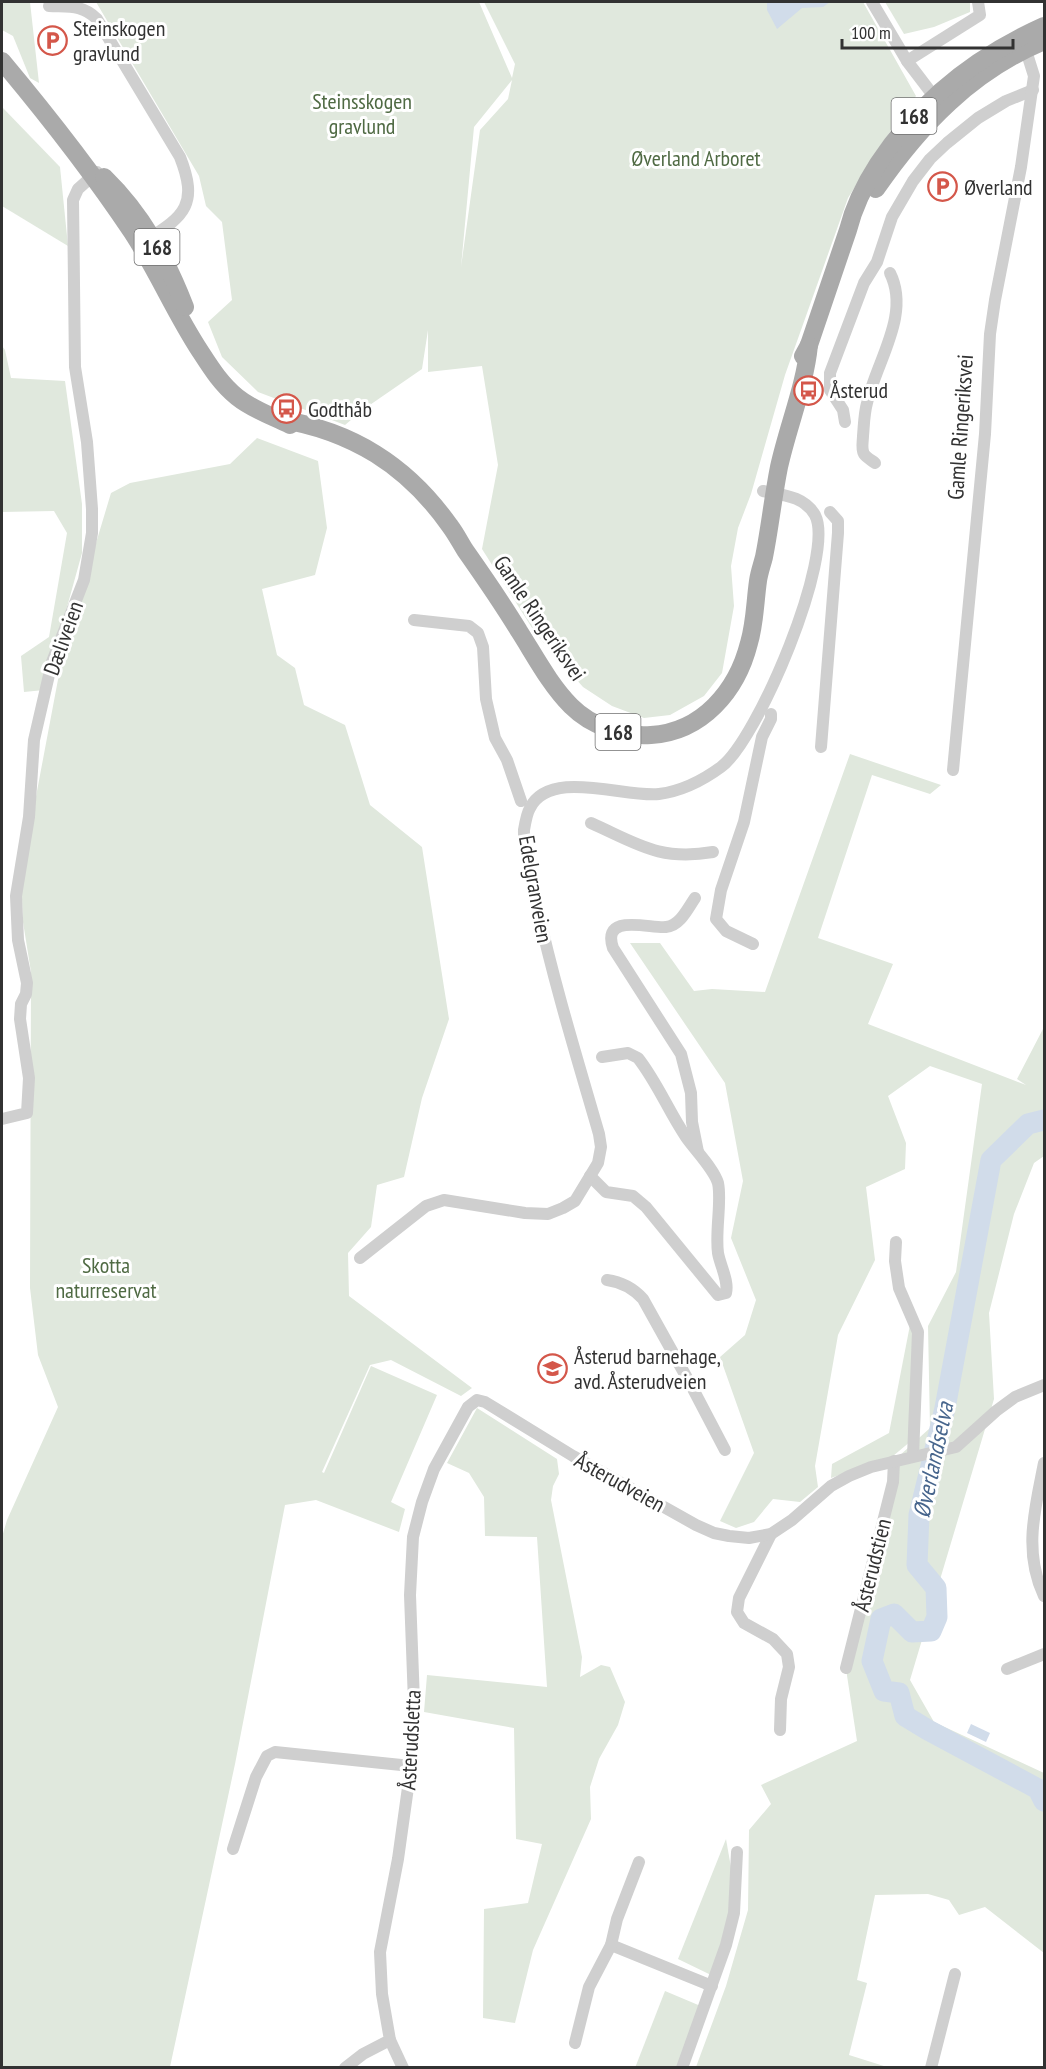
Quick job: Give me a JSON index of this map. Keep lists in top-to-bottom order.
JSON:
{
  "streets": {
    "main road": ["168", "Gamle Ringeriksvei"],
    "street": [
      "Dæliveien",
      "Edelgranveien",
      "Åsterudveien",
      "Åsterudstien",
      "Åsterudsletta"
    ]
  },
  "crossings": [
    ["Gamle Ringeriksvei", "Dæliveien"],
    ["Gamle Ringeriksvei", "Edelgranveien"],
    ["Åsterudveien", "Åsterudstien"],
    ["Åsterudveien", "Åsterudsletta"]
  ],
  "water": ["Øverlandselva"],
  "parks": ["Steinsskogen gravlund", "Øverland Arboret", "Skotta naturreservat"],
  "places": {
    "parking": ["Steinskogen gravlund", "Øverland"],
    "bus stop": ["Åsterud", "Godthåb"],
    "school or university": ["Åsterud barnehage, avd. Åsterudveien"]
  },
  "scale_bar": "100 m"
}
